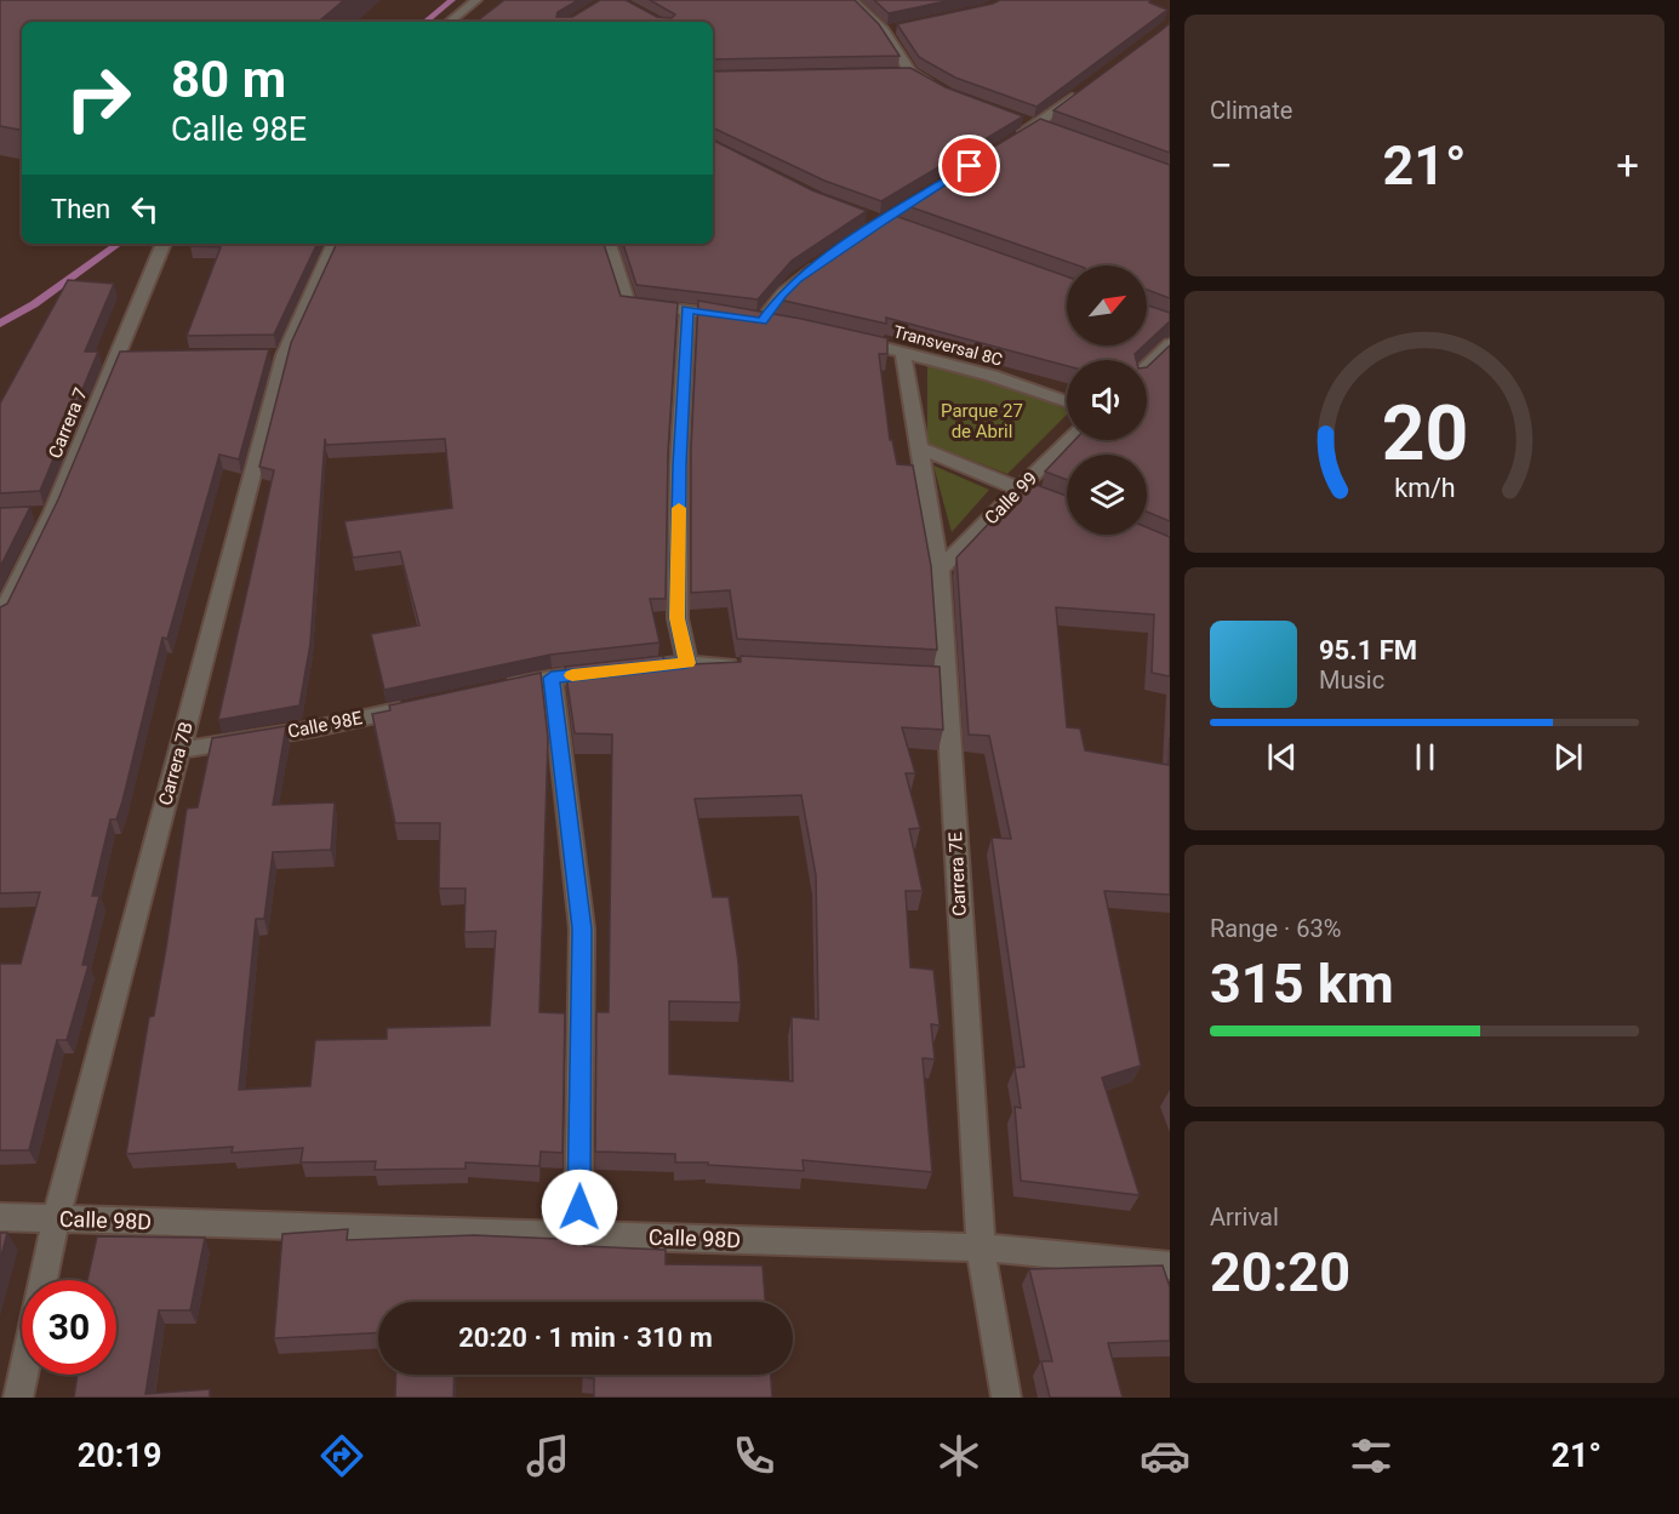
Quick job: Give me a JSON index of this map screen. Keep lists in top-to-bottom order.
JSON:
{
  "streets": {
    "street": [
      "Transversal 8C",
      "Carrera 7",
      "Calle 99",
      "Calle 98E",
      "Carrera 7B",
      "Carrera 7E",
      "Calle 98D"
    ]
  },
  "crossings": [
    ["Transversal 8C", "Carrera 7E"],
    ["Calle 99", "Carrera 7E"],
    ["Calle 98E", "Carrera 7B"],
    ["Carrera 7B", "Calle 98D"],
    ["Carrera 7E", "Calle 98D"]
  ],
  "parks": ["Parque 27 de Abril"],
  "north": "top right",
  "page": {
    "tile": [
      "Climate",
      ["Range · 63%", "315 km"],
      ["Arrival", "20:20"]
    ],
    "turn": ["80 m", "Calle 98E"],
    "heat": ["−", "21°", "+"],
    "then": "Then",
    "song": ["95.1 FM", "Music"],
    "limit": "30",
    "trip": "20:20 · 1 min · 310 m",
    "tabs": ["20:19", "21°"],
    "gauge": ["20", "km/h"]
  }
}
